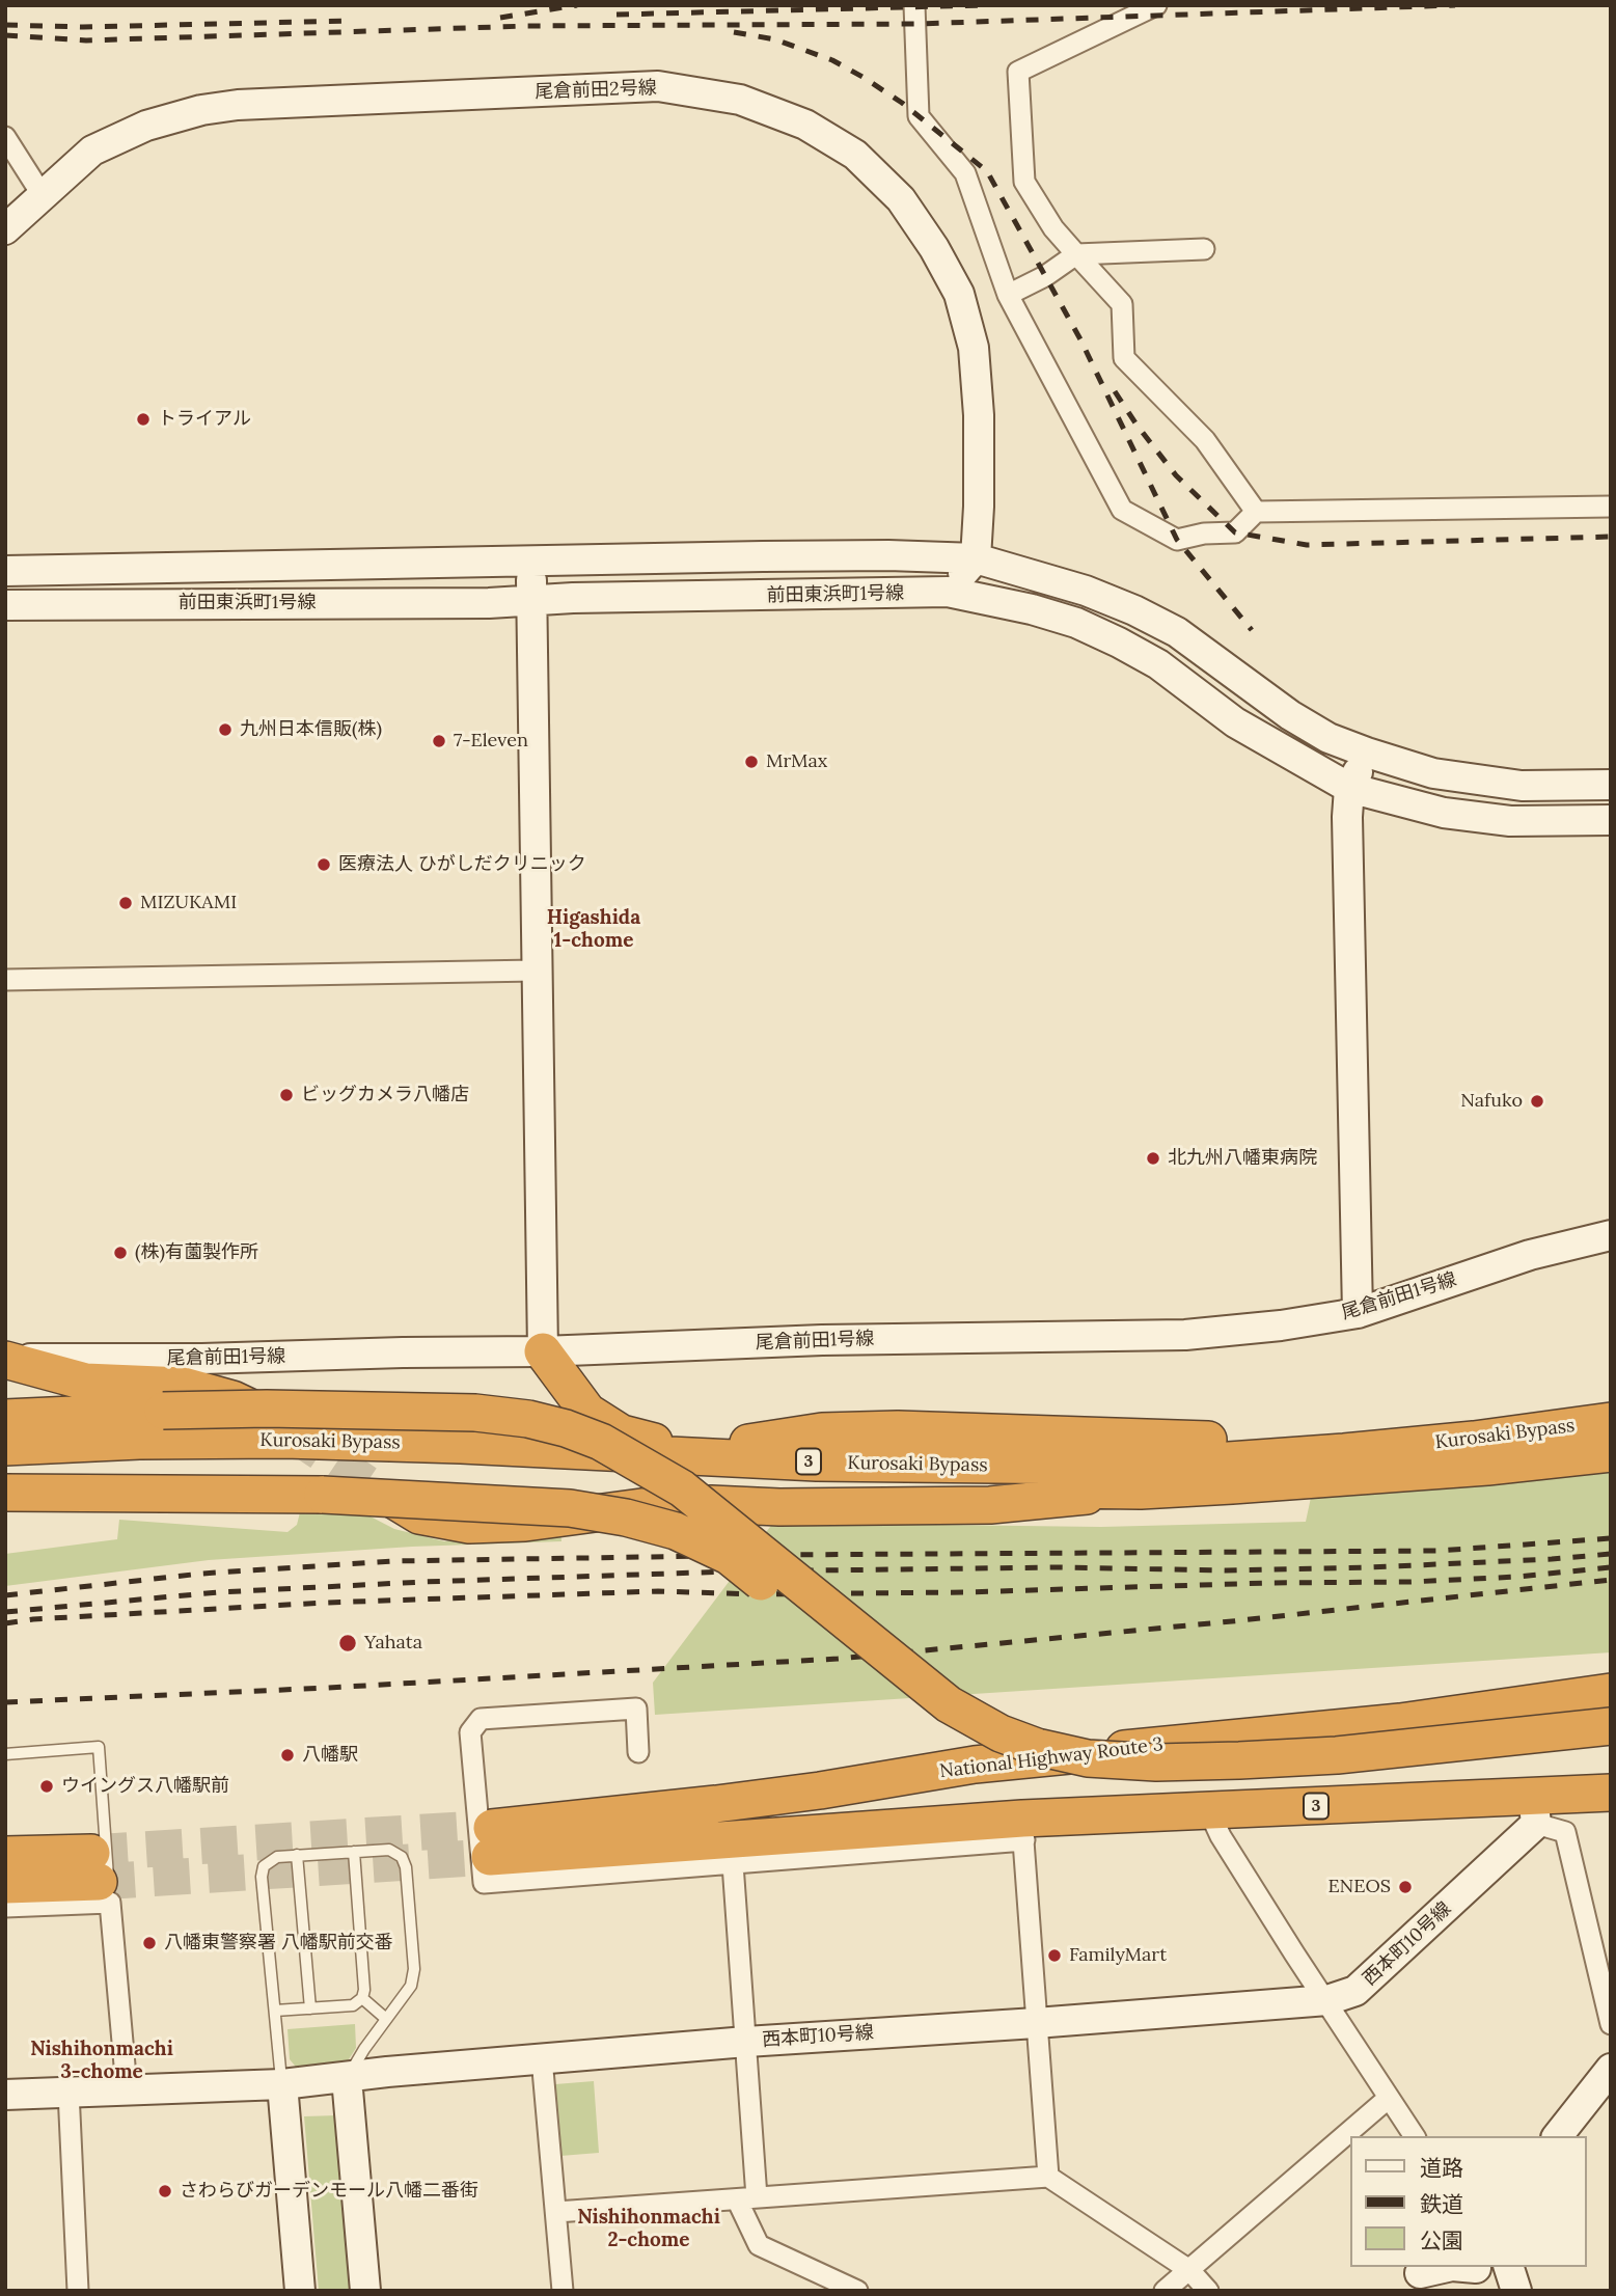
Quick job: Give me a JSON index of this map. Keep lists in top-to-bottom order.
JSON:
{
  "streets": {
    "highway": ["Kurosaki Bypass", "3", "National Highway Route 3"],
    "street": [
      "尾倉前田2号線",
      "前田東浜町1号線",
      "尾倉前田1号線",
      "西本町10号線"
    ]
  },
  "crossings": [
    ["尾倉前田2号線", "前田東浜町1号線"],
    ["National Highway Route 3", "西本町10号線"]
  ],
  "districts": ["Higashida 1-chome", "Nishihonmachi 3-chome", "Nishihonmachi 2-chome"],
  "places": [
    "トライアル",
    "九州日本信販(株)",
    "7-Eleven",
    "MrMax",
    "医療法人 ひがしだクリニック",
    "MIZUKAMI",
    "ビッグカメラ八幡店",
    "Nafuko",
    "北九州八幡東病院",
    "(株)有薗製作所",
    "Yahata",
    "八幡駅",
    "ウイングス八幡駅前",
    "ENEOS",
    "八幡東警察署 八幡駅前交番",
    "FamilyMart",
    "さわらびガーデンモール八幡二番街"
  ],
  "legend": ["道路", "鉄道", "公園"]
}
